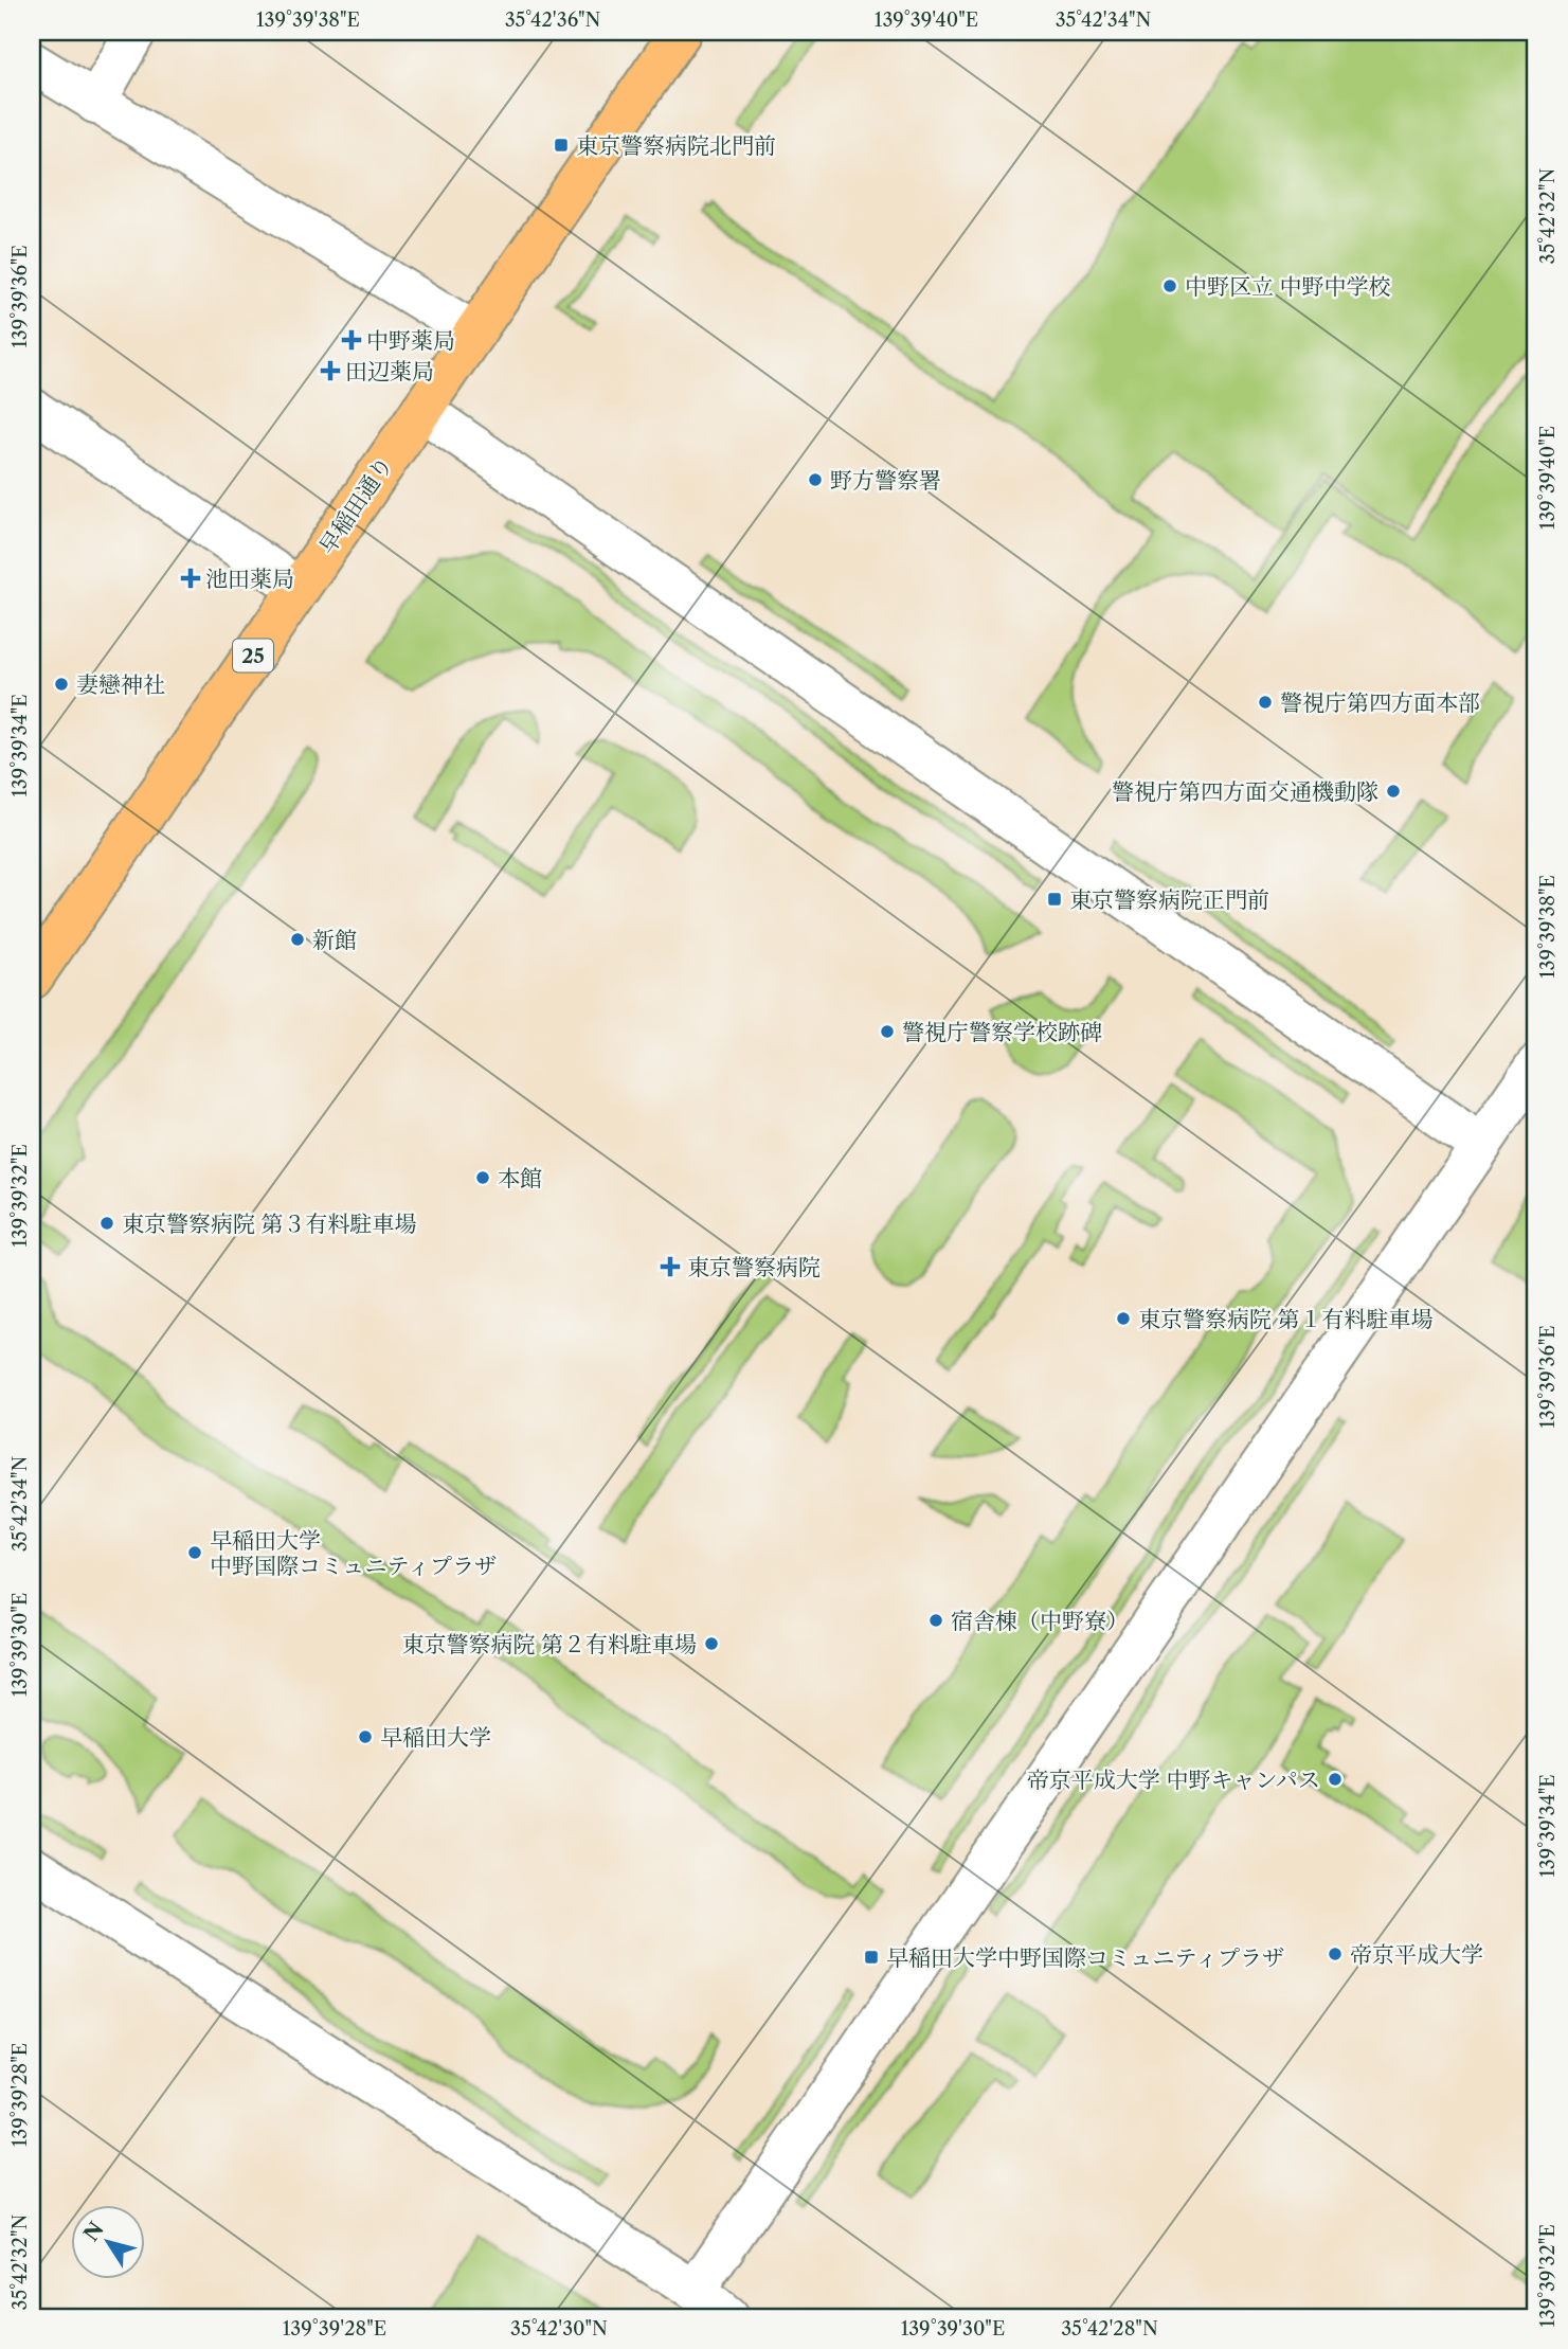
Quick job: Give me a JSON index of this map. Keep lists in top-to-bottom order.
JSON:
{
  "streets": {
    "main road": ["早稲田通り", "25"]
  },
  "places": {
    "transit": ["東京警察病院北門前", "東京警察病院正門前", "早稲田大学中野国際コミュニティプラザ"],
    "other": [
      "中野区立 中野中学校",
      "野方警察署",
      "妻戀神社",
      "警視庁第四方面本部",
      "警視庁第四方面交通機動隊",
      "新館",
      "警視庁警察学校跡碑",
      "本館",
      "東京警察病院 第３有料駐車場",
      "東京警察病院 第１有料駐車場",
      "早稲田大学 中野国際コミュニティプラザ",
      "宿舎棟（中野寮）",
      "東京警察病院 第２有料駐車場",
      "早稲田大学",
      "帝京平成大学 中野キャンパス",
      "帝京平成大学"
    ],
    "health": [
      "中野薬局",
      "田辺薬局",
      "池田薬局",
      "東京警察病院"
    ]
  },
  "north": "top left",
  "coordinates": [
    "139°39'38\"E",
    "35°42'36\"N",
    "139°39'40\"E",
    "35°42'34\"N",
    "35°42'32\"N",
    "139°39'36\"E",
    "139°39'34\"E",
    "139°39'32\"E",
    "139°39'30\"E",
    "139°39'28\"E",
    "35°42'30\"N",
    "35°42'28\"N"
  ]
}
